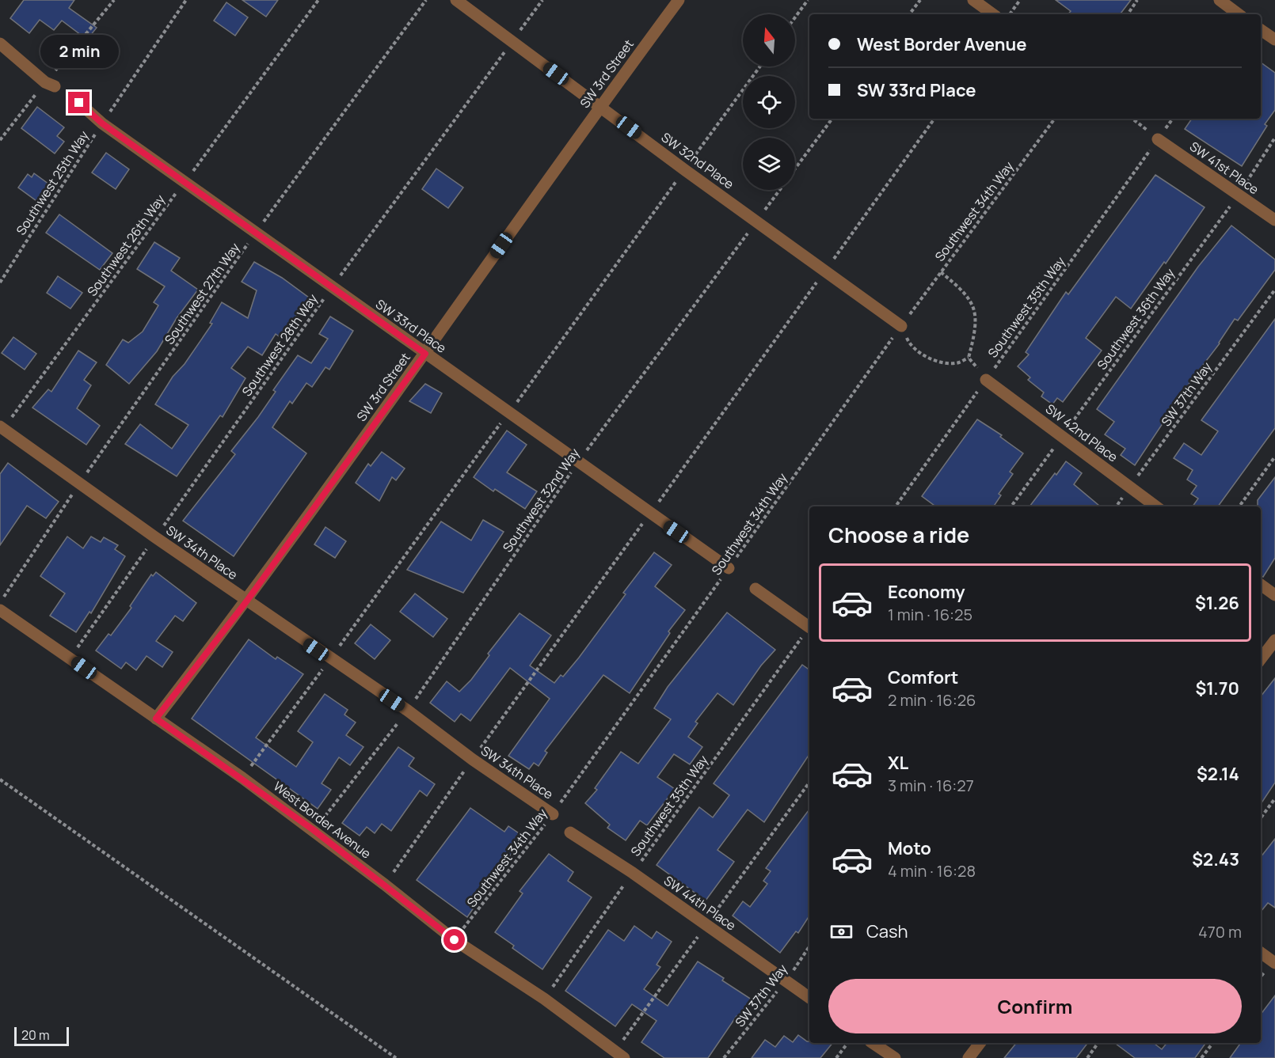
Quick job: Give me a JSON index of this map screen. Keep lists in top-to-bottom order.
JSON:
{
  "streets": {
    "street": [
      "SW 3rd Street",
      "SW 32nd Place",
      "SW 41st Place",
      "SW 33rd Place",
      "SW 42nd Place",
      "SW 34th Place",
      "West Border Avenue",
      "SW 44th Place"
    ],
    "path": [
      "Southwest 25th Way",
      "Southwest 34th Way",
      "Southwest 26th Way",
      "Southwest 27th Way",
      "Southwest 35th Way",
      "Southwest 36th Way",
      "Southwest 28th Way",
      "SW 37th Way",
      "Southwest 32nd Way"
    ]
  },
  "crossings": [
    ["SW 3rd Street", "SW 32nd Place"],
    ["SW 3rd Street", "SW 33rd Place"],
    ["SW 3rd Street", "SW 34th Place"],
    ["SW 3rd Street", "West Border Avenue"],
    ["SW 32nd Place", "Southwest 34th Way"],
    ["SW 32nd Place", "Southwest 28th Way"],
    ["SW 32nd Place", "Southwest 32nd Way"],
    ["SW 41st Place", "Southwest 35th Way"],
    ["SW 41st Place", "Southwest 36th Way"],
    ["Southwest 25th Way", "SW 33rd Place"],
    ["Southwest 34th Way", "SW 33rd Place"],
    ["Southwest 34th Way", "SW 34th Place"],
    ["Southwest 34th Way", "West Border Avenue"],
    ["Southwest 26th Way", "SW 33rd Place"],
    ["Southwest 26th Way", "SW 34th Place"],
    ["Southwest 27th Way", "SW 33rd Place"],
    ["Southwest 27th Way", "SW 34th Place"],
    ["Southwest 35th Way", "SW 42nd Place"],
    ["Southwest 35th Way", "West Border Avenue"],
    ["Southwest 35th Way", "SW 44th Place"],
    ["Southwest 36th Way", "SW 42nd Place"],
    ["SW 33rd Place", "Southwest 28th Way"],
    ["SW 33rd Place", "Southwest 32nd Way"],
    ["Southwest 28th Way", "SW 34th Place"],
    ["Southwest 28th Way", "West Border Avenue"],
    ["SW 37th Way", "SW 42nd Place"],
    ["SW 37th Way", "SW 44th Place"],
    ["Southwest 32nd Way", "SW 34th Place"],
    ["Southwest 32nd Way", "West Border Avenue"]
  ],
  "scale_bar": "20 m",
  "north": "top",
  "page": {
    "banner": ["West Border Avenue", "SW 33rd Place"],
    "bubble": "2 min",
    "heading": "Choose a ride",
    "list": [
      {
        "name": "Economy",
        "note": "1 min · 16:25",
        "value": "$1.26"
      },
      {
        "name": "Comfort",
        "note": "2 min · 16:26",
        "value": "$1.70"
      },
      {
        "name": "XL",
        "note": "3 min · 16:27",
        "value": "$2.14"
      },
      {
        "name": "Moto",
        "note": "4 min · 16:28",
        "value": "$2.43"
      }
    ],
    "pay": ["Cash", "470 m"],
    "buttons": "Confirm",
    "scale": "20 m"
  }
}
